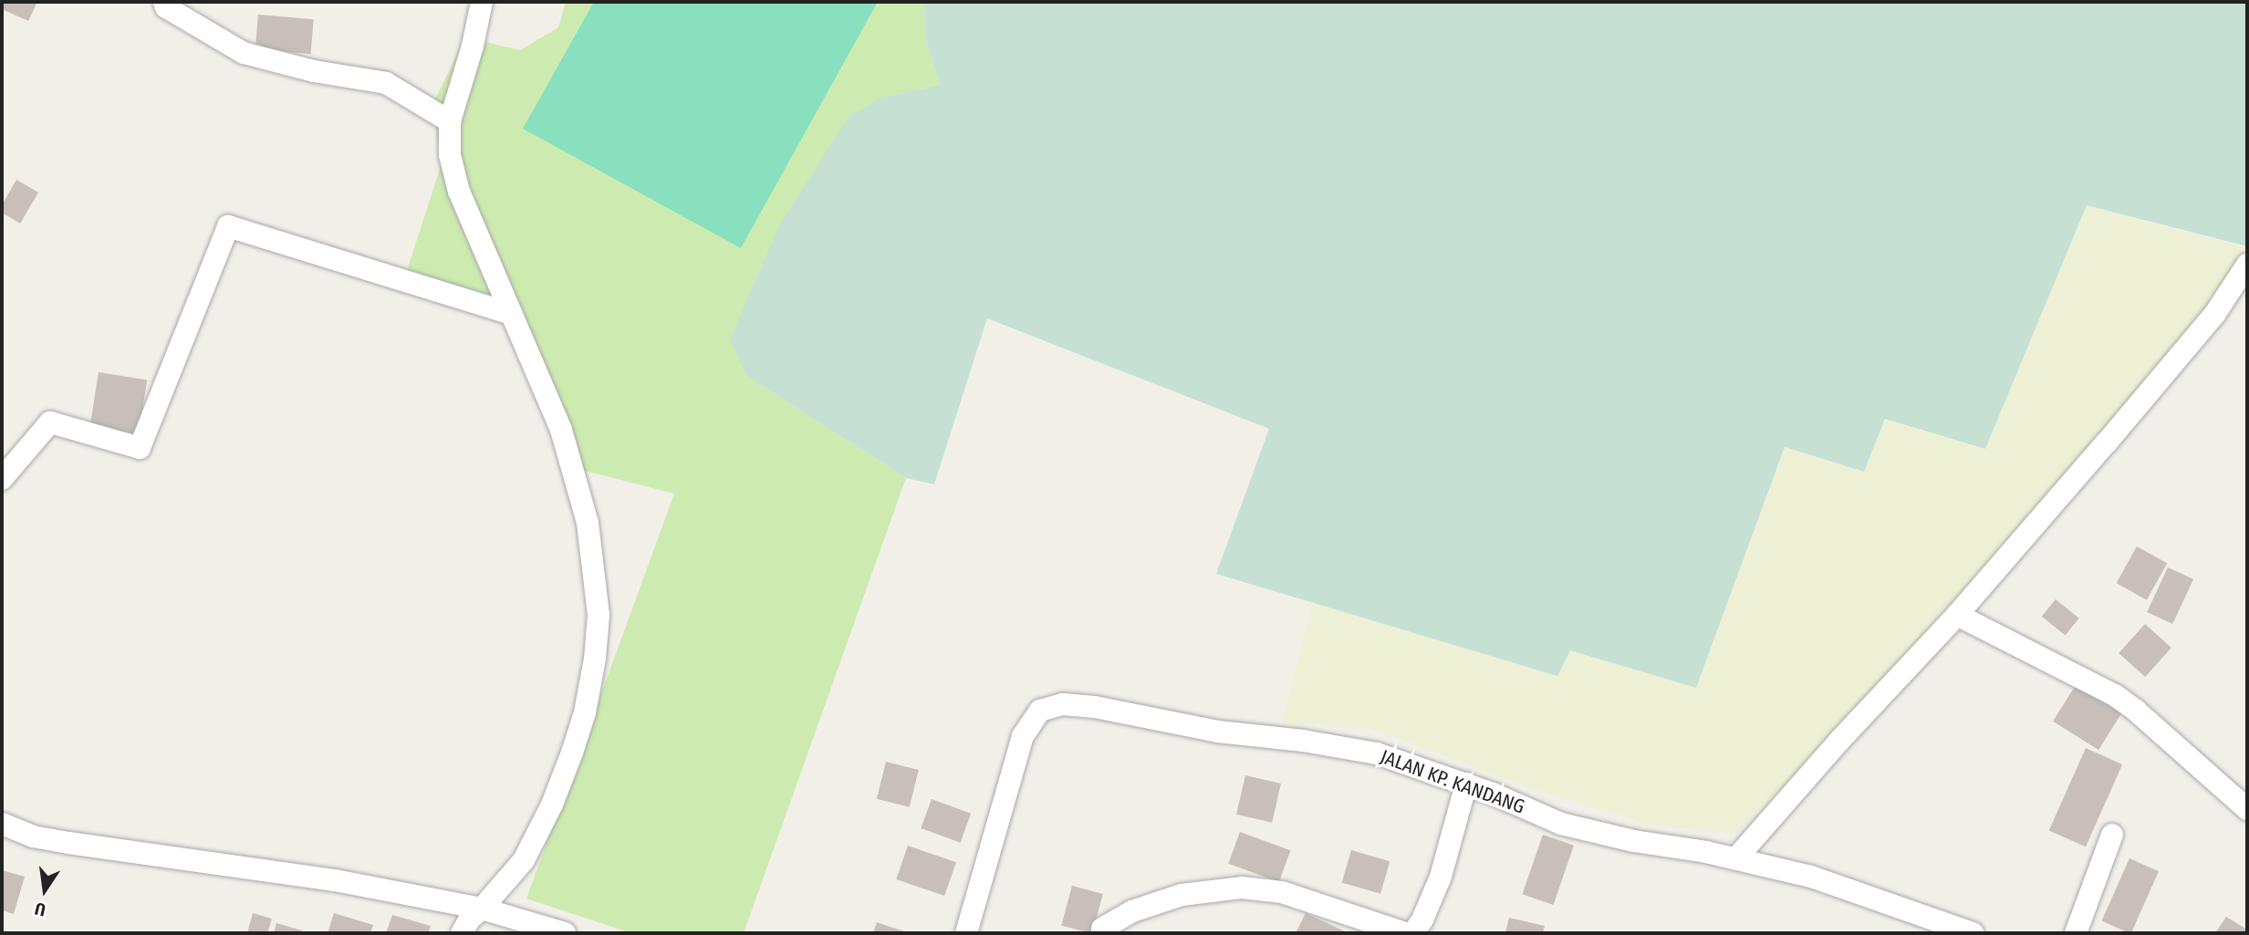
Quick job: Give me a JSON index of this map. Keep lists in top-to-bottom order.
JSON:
{
  "streets": {
    "street": ["JALAN KP. KANDANG"]
  },
  "north": "bottom"
}
